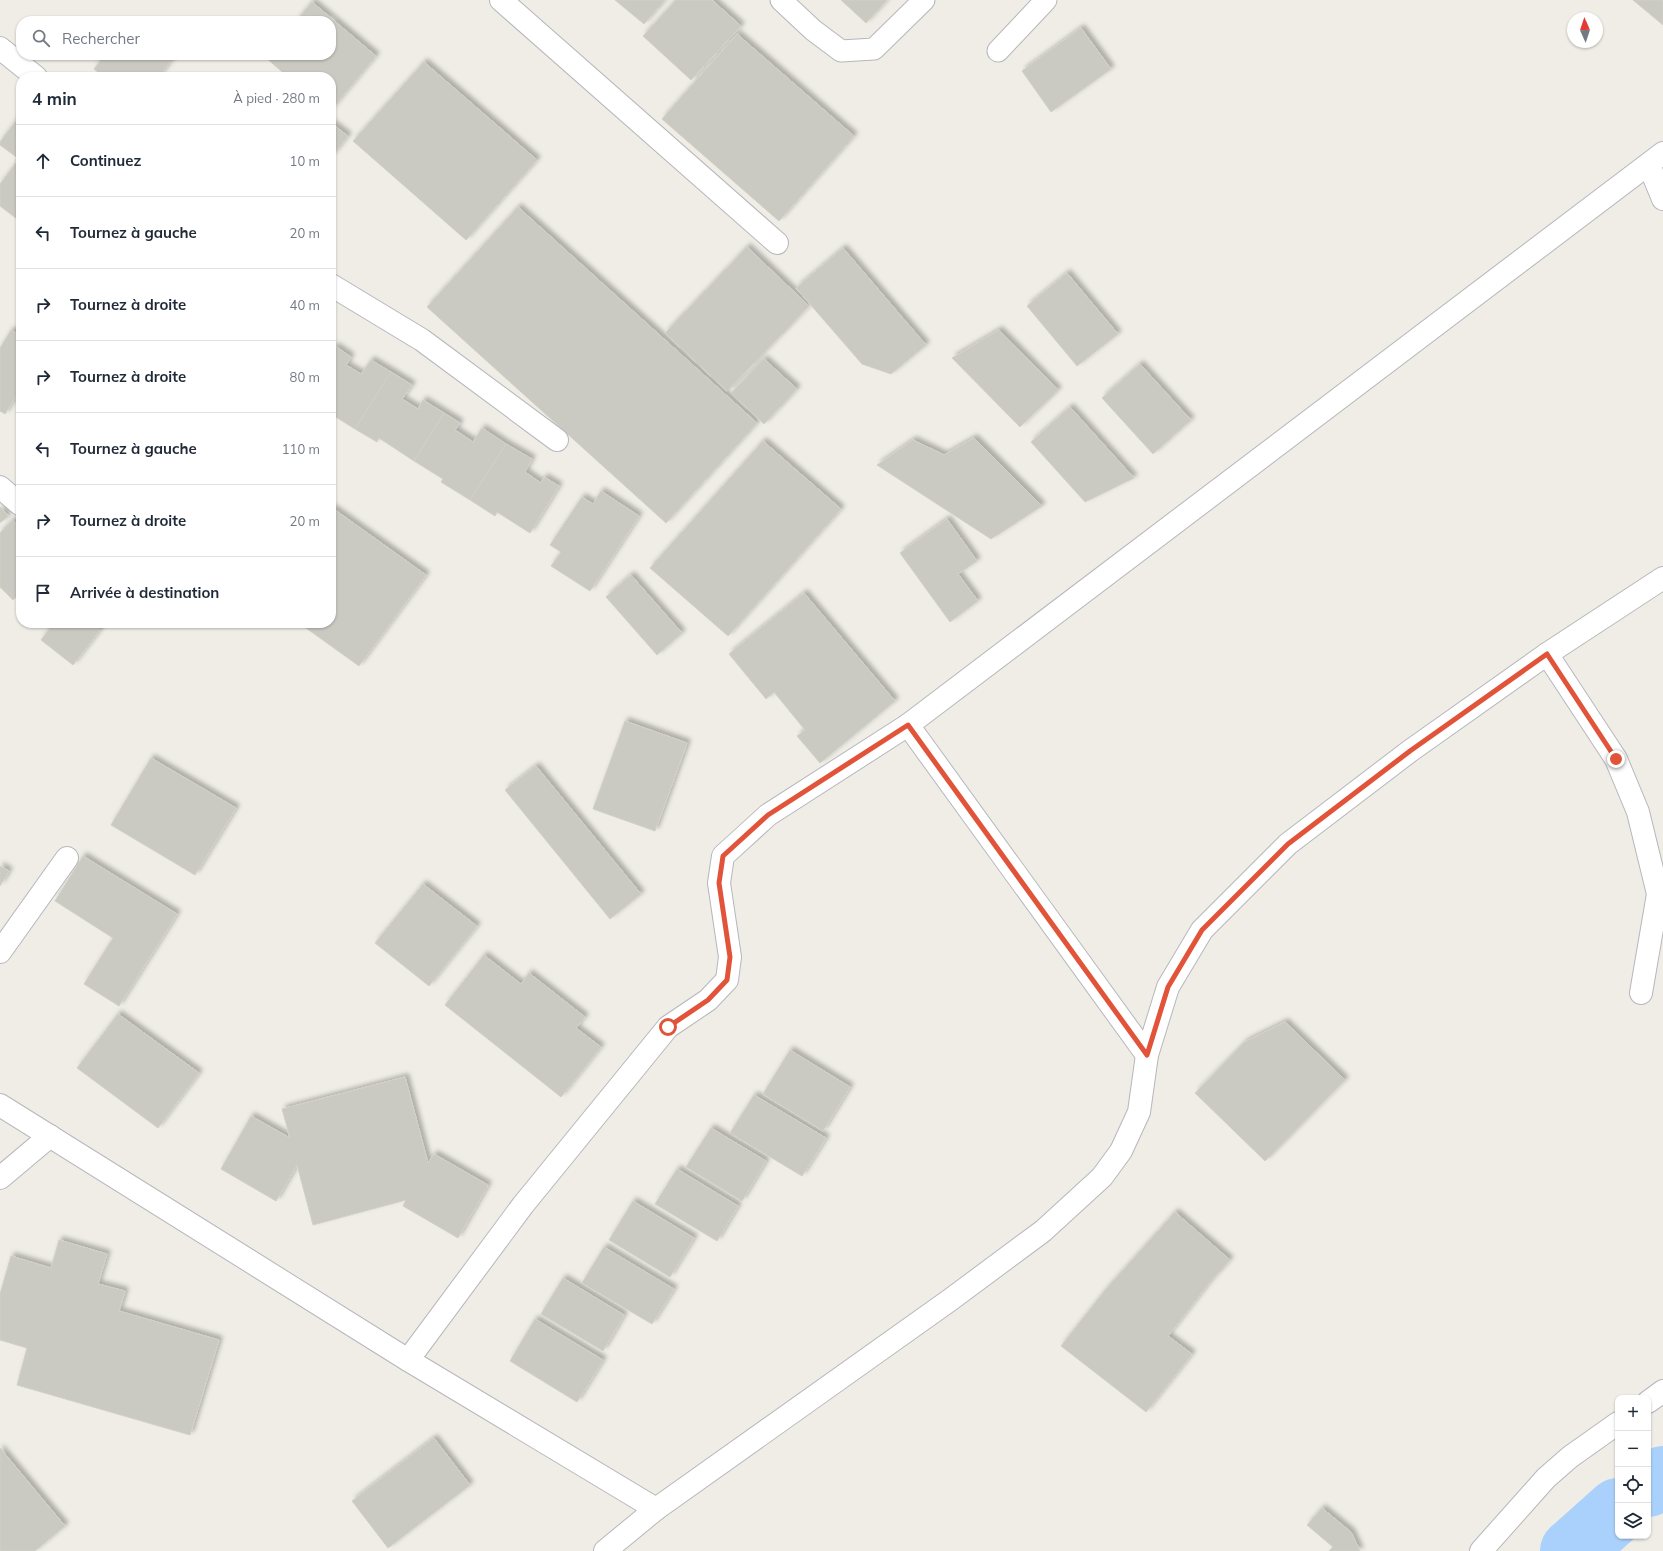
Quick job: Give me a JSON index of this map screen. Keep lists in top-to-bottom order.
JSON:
{
  "north": "top",
  "page": {
    "search": "Rechercher",
    "heading": ["4 min", "À pied · 280 m"],
    "list": [
      ["Continuez", "10 m"],
      ["Tournez à gauche", "20 m"],
      ["Tournez à droite", "40 m"],
      ["Tournez à droite", "80 m"],
      ["Tournez à gauche", "110 m"],
      ["Tournez à droite", "20 m"],
      "Arrivée à destination"
    ],
    "map_buttons": ["+", "−"]
  }
}
